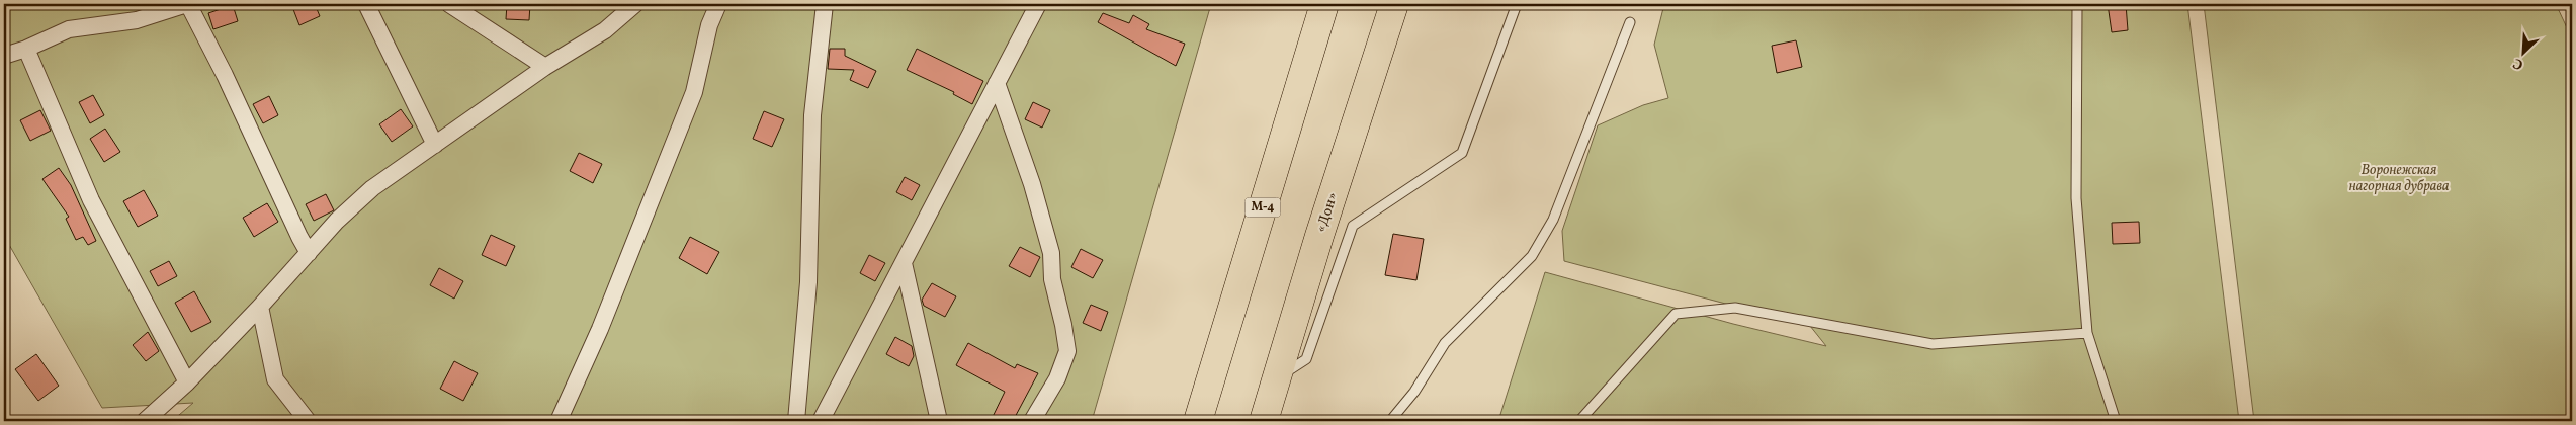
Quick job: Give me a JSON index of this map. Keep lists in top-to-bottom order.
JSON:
{
  "streets": {
    "highway": ["М-4", "«Дон»"]
  },
  "parks": ["Воронежская нагорная дубрава"],
  "north": "bottom left"
}
